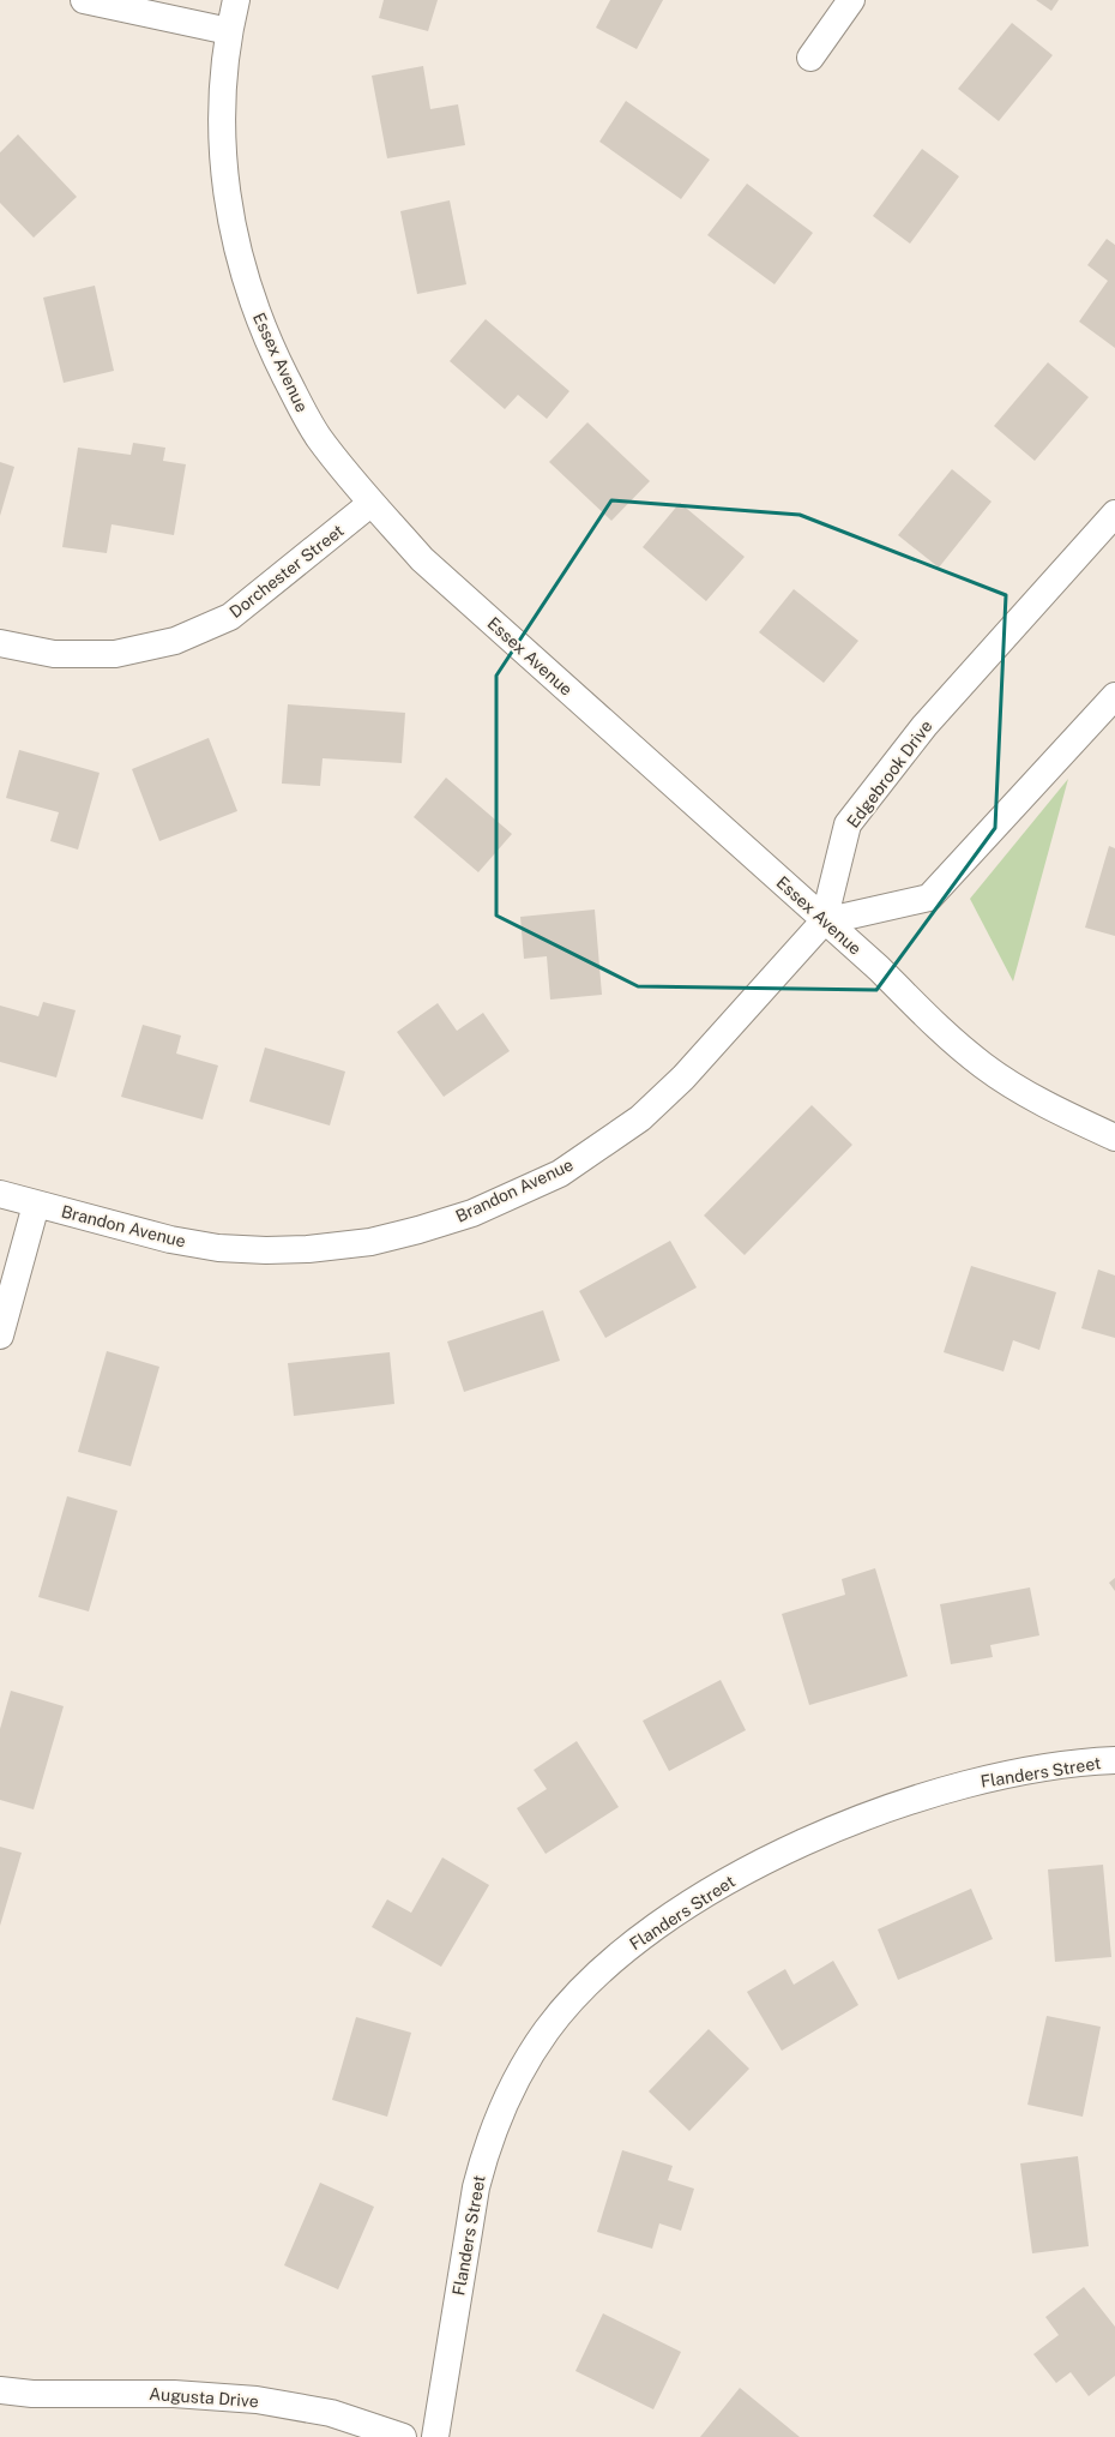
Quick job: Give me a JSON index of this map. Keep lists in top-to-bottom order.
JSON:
{
  "streets": {
    "street": [
      "Essex Avenue",
      "Dorchester Street",
      "Edgebrook Drive",
      "Brandon Avenue",
      "Flanders Street",
      "Augusta Drive"
    ]
  },
  "crossings": [
    ["Essex Avenue", "Dorchester Street"],
    ["Essex Avenue", "Edgebrook Drive"],
    ["Essex Avenue", "Brandon Avenue"],
    ["Edgebrook Drive", "Brandon Avenue"]
  ]
}
